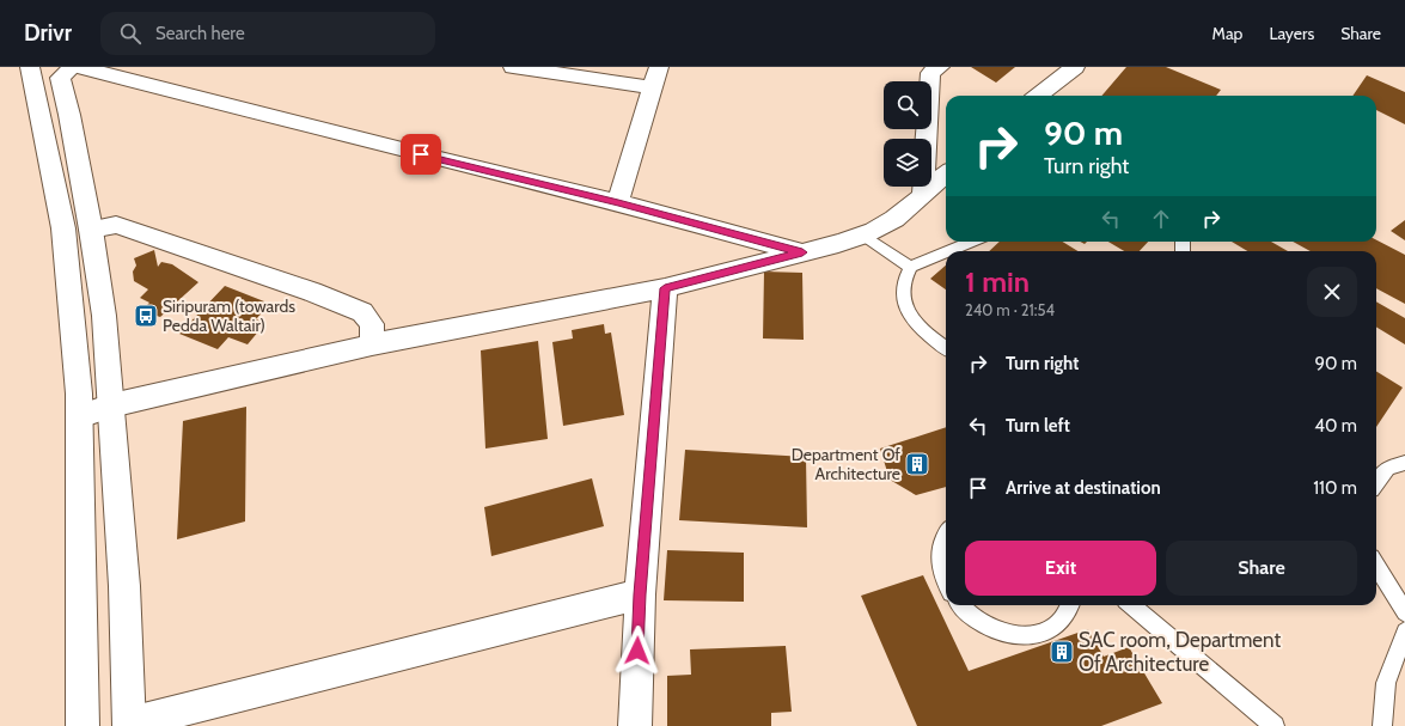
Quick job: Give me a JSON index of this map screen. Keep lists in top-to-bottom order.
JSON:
{
  "places": {
    "bus stop": ["Siripuram (towards Pedda Waltair)"],
    "building": ["Department Of Architecture", "SAC room, Department Of Architecture"]
  },
  "page": {
    "header": "Drivr",
    "search": "Search here",
    "nav": ["Map", "Layers", "Share"],
    "turn": ["90 m", "Turn right"],
    "heading": ["1 min", "240 m · 21:54"],
    "list": [
      {
        "name": "Turn right",
        "value": "90 m"
      },
      {
        "name": "Turn left",
        "value": "40 m"
      },
      {
        "name": "Arrive at destination",
        "value": "110 m"
      }
    ],
    "buttons": ["Exit", "Share"]
  }
}
